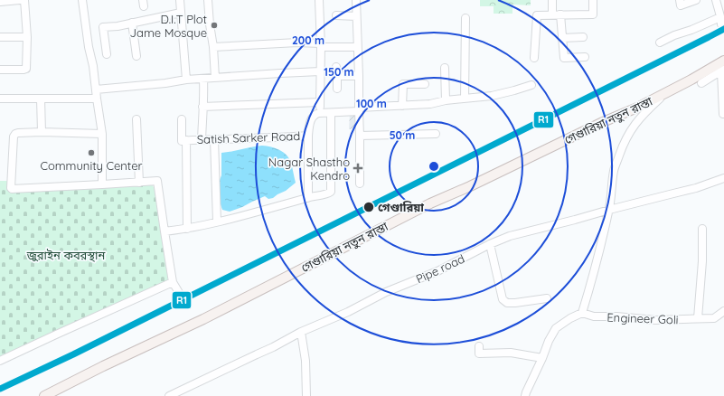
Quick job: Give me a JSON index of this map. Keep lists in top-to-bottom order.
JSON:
{
  "streets": {
    "main road": ["গেণ্ডারিয়া নতুন রাস্তা"],
    "street": ["Satish Sarker Road", "Pipe road", "Engineer Goli"]
  },
  "parks": ["জুরাইন কবরস্থান"],
  "places": {
    "other": ["D.I.T Plot Jame Mosque", "Community Center", "গেণ্ডারিয়া"],
    "health": ["Nagar Shastho Kendro"]
  },
  "lines": ["transit line R1"],
  "rings": [
    "200 m",
    "150 m",
    "100 m",
    "50 m"
  ]
}
